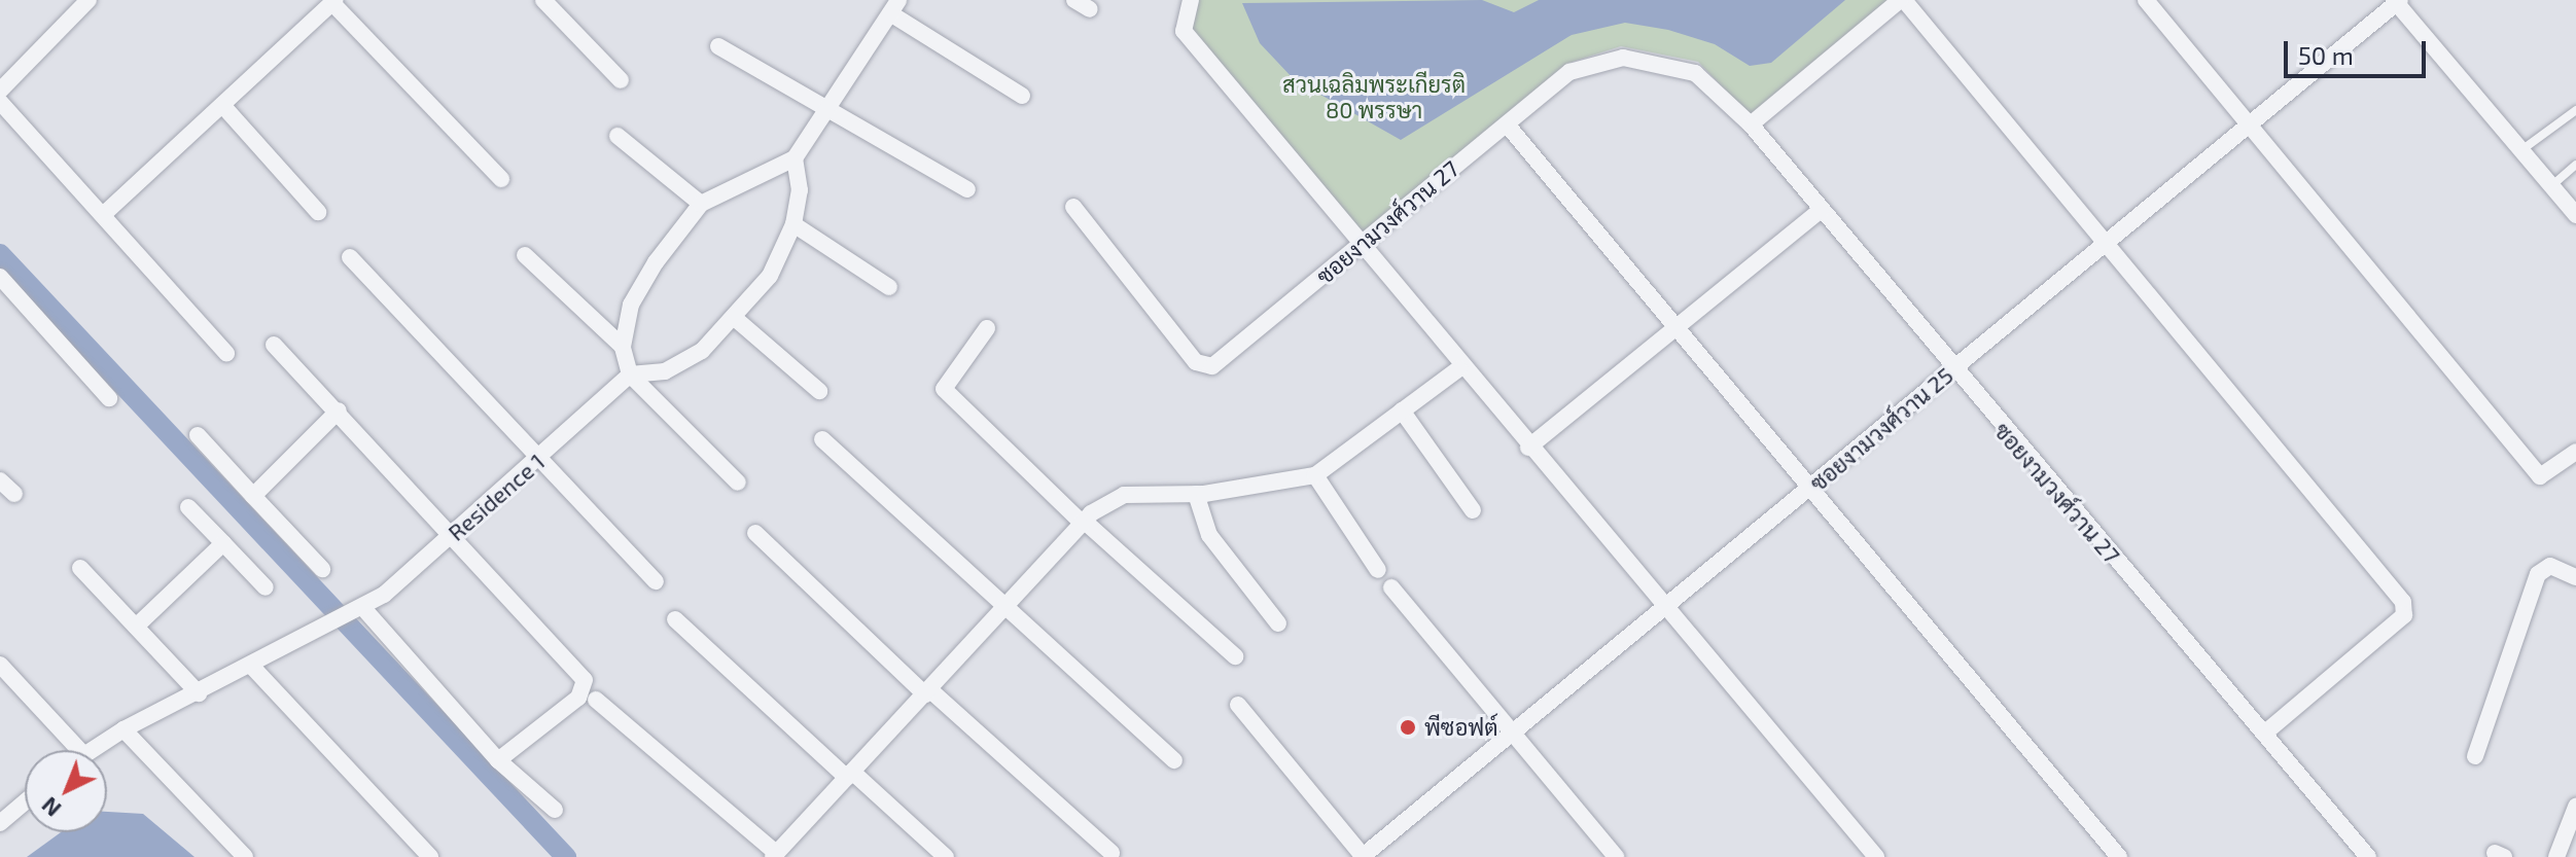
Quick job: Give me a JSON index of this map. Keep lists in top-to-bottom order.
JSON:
{
  "streets": {
    "street": ["ซอยงามวงศ์วาน 27", "ซอยงามวงศ์วาน 25", "Residence 1"]
  },
  "crossings": [
    ["ซอยงามวงศ์วาน 27", "ซอยงามวงศ์วาน 25"]
  ],
  "parks": ["สวนเฉลิมพระเกียรติ 80 พรรษา"],
  "places": ["พีซอฟต์"],
  "scale_bar": "50 m",
  "north": "bottom left"
}
